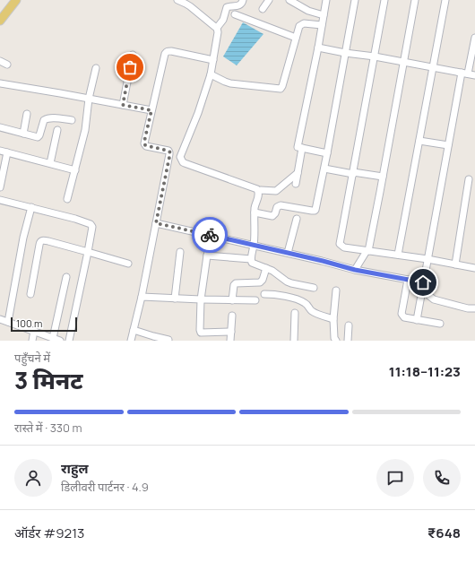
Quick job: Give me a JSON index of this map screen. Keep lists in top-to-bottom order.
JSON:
{
  "scale_bar": "100 m",
  "page": {
    "scale": "100 m",
    "heading": ["3 मिनट", "पहुँचने में", "11:18–11:23"],
    "panel": [
      "राहुल",
      "डिलीवरी पार्टनर · 4.9",
      "ऑर्डर #9213",
      "₹648"
    ],
    "bar": "रास्ते में · 330 m"
  }
}
